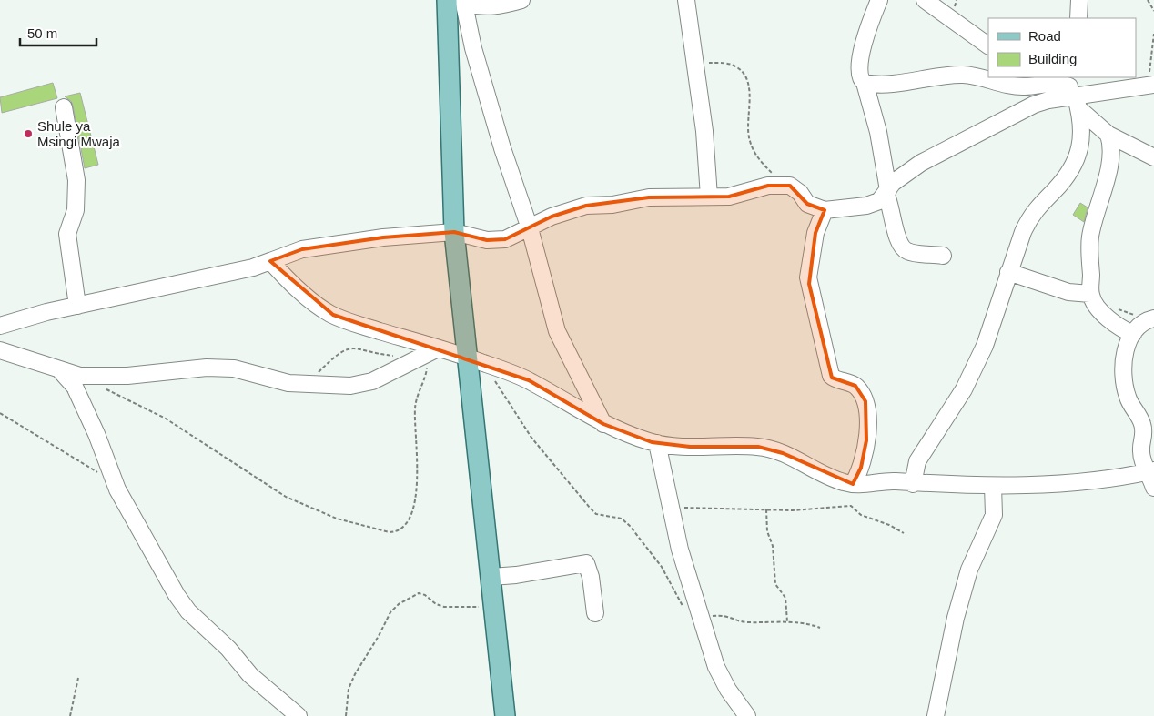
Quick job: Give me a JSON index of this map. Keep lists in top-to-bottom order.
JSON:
{
  "places": ["Shule ya Msingi Mwaja"],
  "legend": ["Road", "Building"],
  "scale_bar": "50 m"
}
